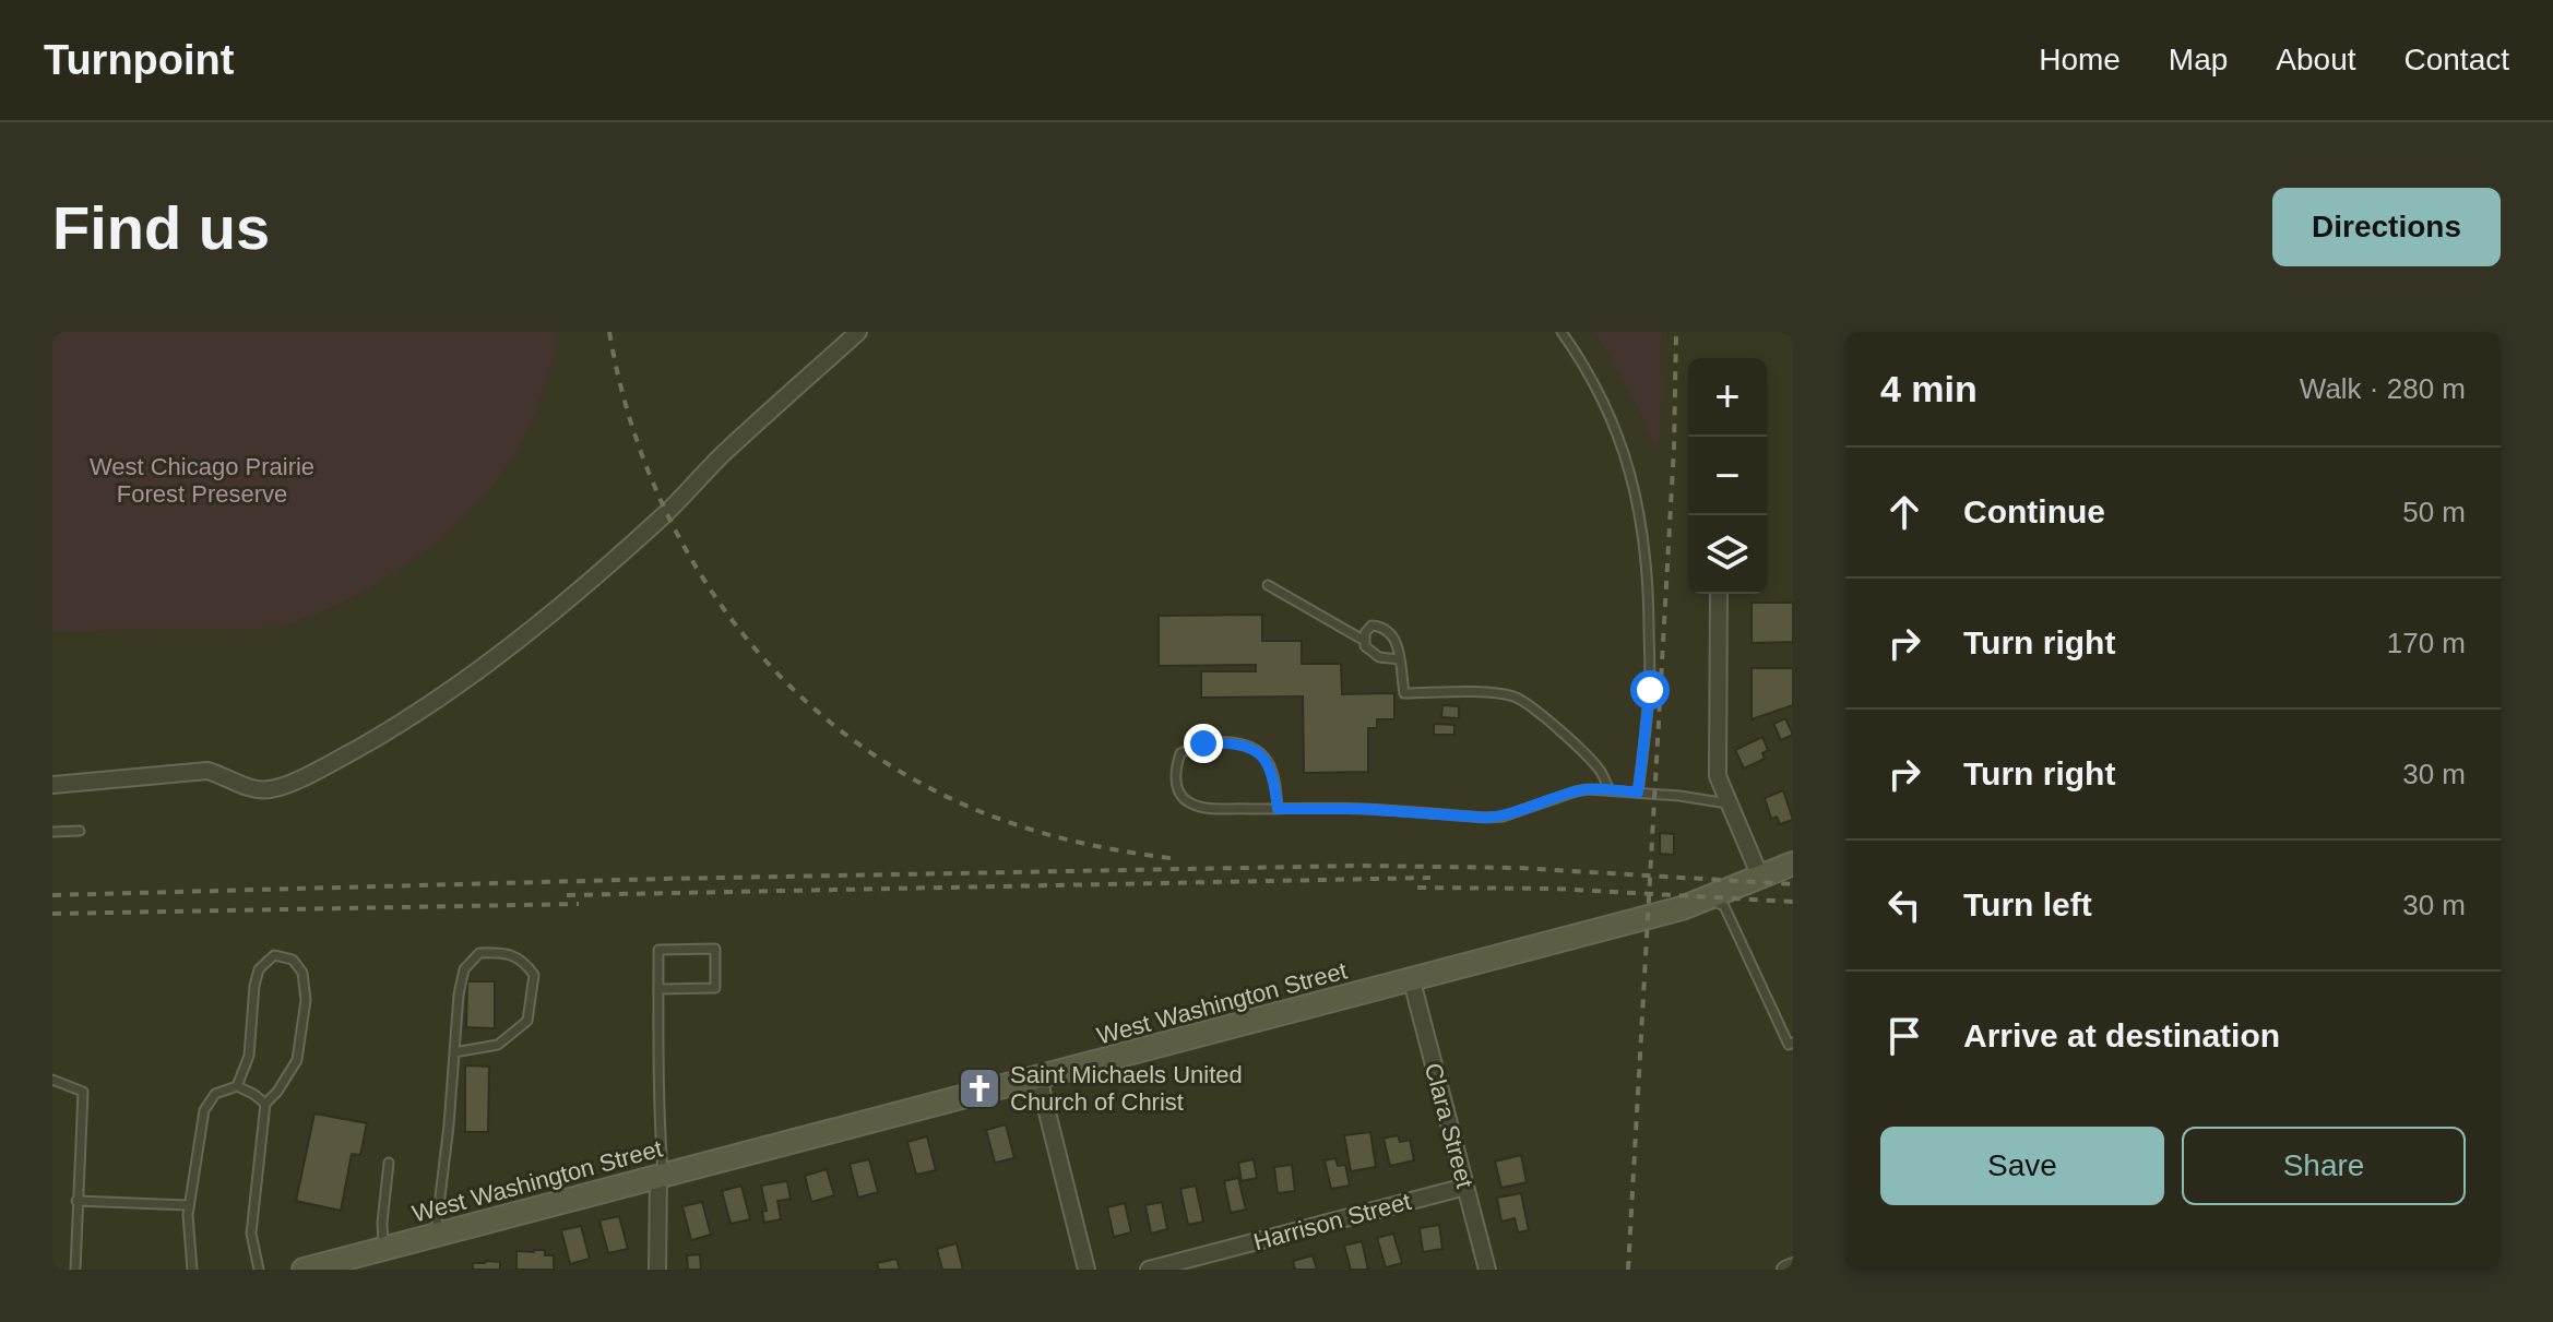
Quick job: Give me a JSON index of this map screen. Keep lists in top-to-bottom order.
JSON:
{
  "streets": {
    "main road": ["West Washington Street"],
    "street": ["Clara Street", "Harrison Street"]
  },
  "crossings": [
    ["West Washington Street", "Clara Street"],
    ["Clara Street", "Harrison Street"]
  ],
  "parks": ["West Chicago Prairie Forest Preserve"],
  "places": {
    "church": ["Saint Michaels United Church of Christ"]
  },
  "page": {
    "header": "Turnpoint",
    "nav": [
      "Home",
      "Map",
      "About",
      "Contact"
    ],
    "buttons": [
      "Directions",
      ["Save", "Share"]
    ],
    "title": "Find us",
    "heading": ["4 min", "Walk · 280 m"],
    "map_buttons": ["+", "−"],
    "list": [
      ["Continue", "50 m"],
      ["Turn right", "170 m"],
      ["Turn right", "30 m"],
      ["Turn left", "30 m"],
      "Arrive at destination"
    ]
  }
}
